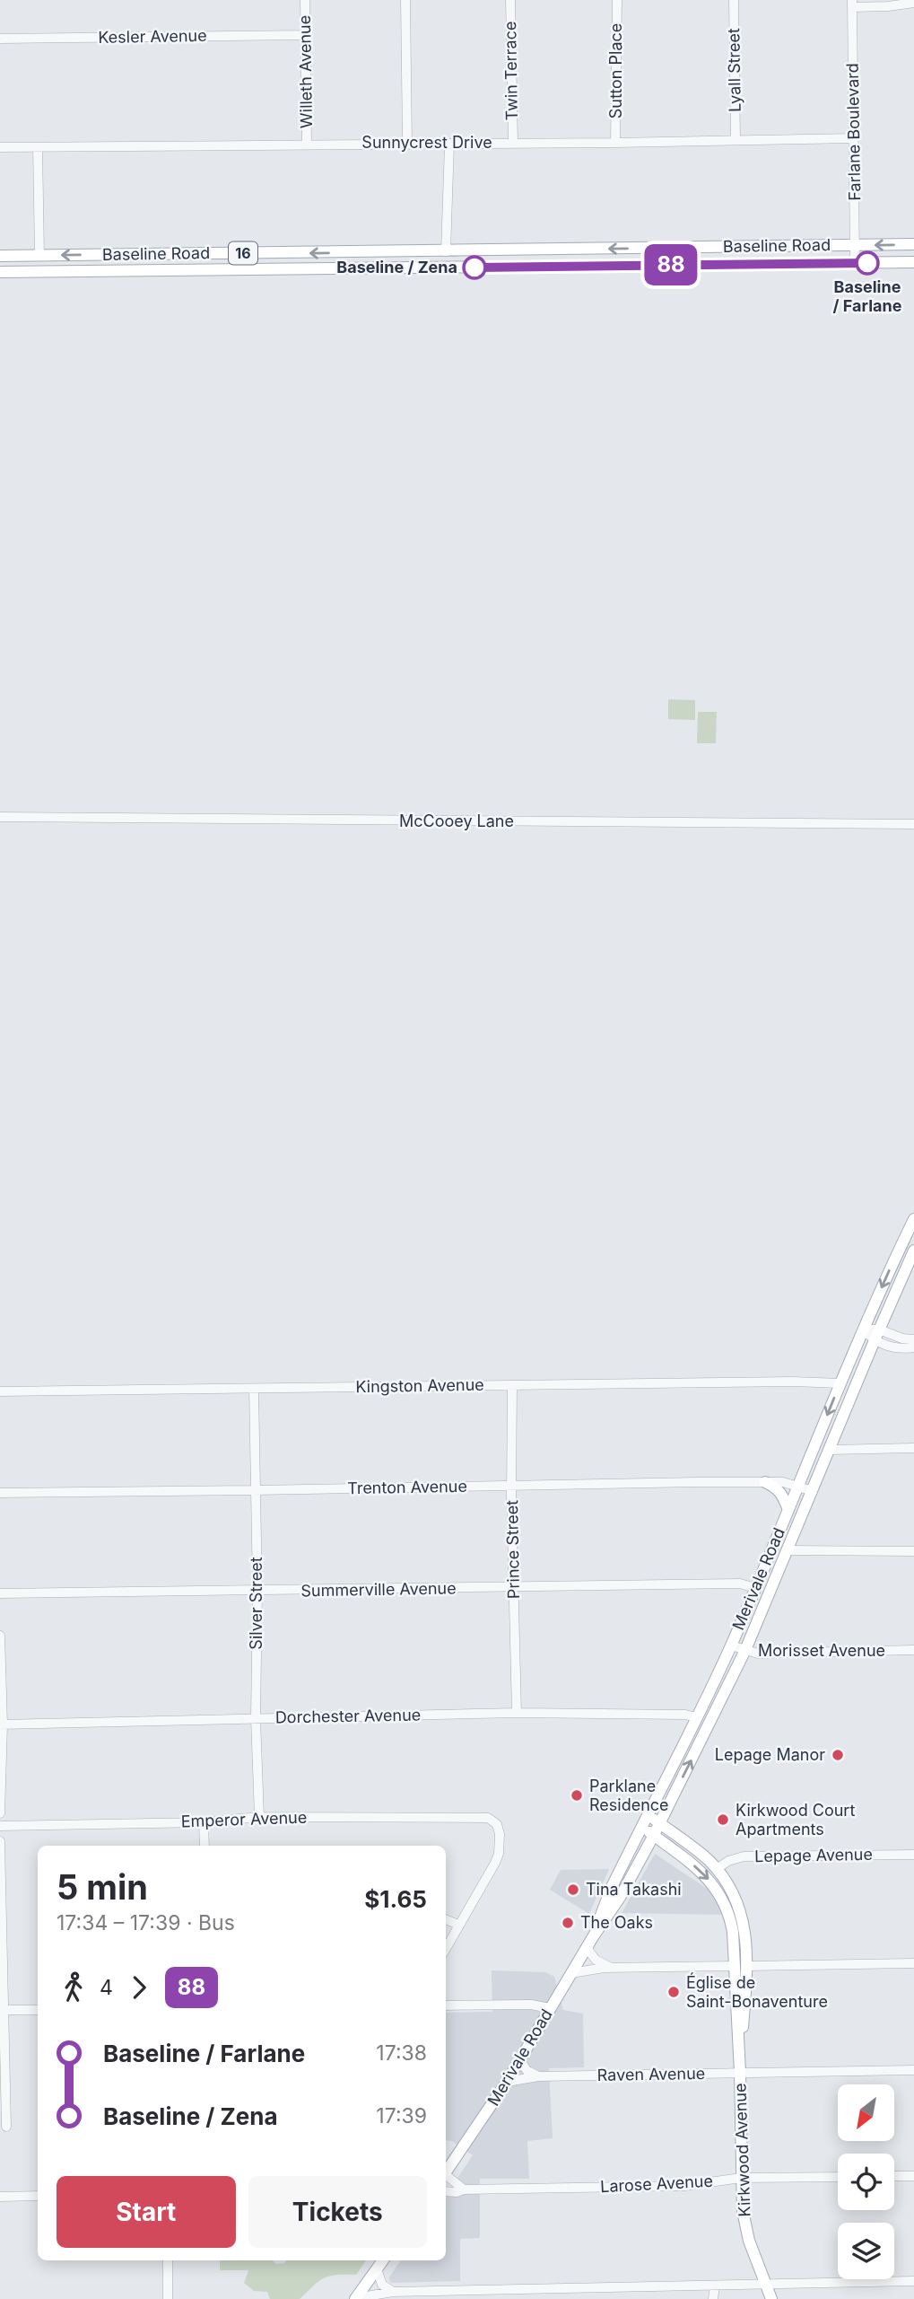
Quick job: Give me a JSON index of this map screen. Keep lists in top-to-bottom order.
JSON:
{
  "streets": {
    "main road": [
      "Baseline Road",
      "16",
      "Merivale Road",
      "Kirkwood Avenue"
    ],
    "street": [
      "Kesler Avenue",
      "Lyall Street",
      "Twin Terrace",
      "Sutton Place",
      "Willeth Avenue",
      "Farlane Boulevard",
      "Sunnycrest Drive",
      "McCooey Lane",
      "Kingston Avenue",
      "Trenton Avenue",
      "Prince Street",
      "Summerville Avenue",
      "Silver Street",
      "Morisset Avenue",
      "Dorchester Avenue",
      "Emperor Avenue",
      "Lepage Avenue",
      "Raven Avenue",
      "Larose Avenue"
    ]
  },
  "crossings": [
    ["Kesler Avenue", "Willeth Avenue"],
    ["Lyall Street", "Sunnycrest Drive"],
    ["Twin Terrace", "Sunnycrest Drive"],
    ["Sutton Place", "Sunnycrest Drive"],
    ["Willeth Avenue", "Sunnycrest Drive"],
    ["Farlane Boulevard", "Sunnycrest Drive"],
    ["Farlane Boulevard", "Baseline Road"],
    ["Kingston Avenue", "Prince Street"],
    ["Kingston Avenue", "Merivale Road"],
    ["Kingston Avenue", "Silver Street"],
    ["Trenton Avenue", "Prince Street"],
    ["Trenton Avenue", "Merivale Road"],
    ["Trenton Avenue", "Silver Street"],
    ["Prince Street", "Summerville Avenue"],
    ["Prince Street", "Dorchester Avenue"],
    ["Merivale Road", "Summerville Avenue"],
    ["Merivale Road", "Morisset Avenue"],
    ["Merivale Road", "Dorchester Avenue"],
    ["Merivale Road", "Raven Avenue"],
    ["Merivale Road", "Kirkwood Avenue"],
    ["Summerville Avenue", "Silver Street"],
    ["Silver Street", "Dorchester Avenue"],
    ["Silver Street", "Emperor Avenue"],
    ["Lepage Avenue", "Kirkwood Avenue"],
    ["Raven Avenue", "Kirkwood Avenue"],
    ["Kirkwood Avenue", "Larose Avenue"]
  ],
  "places": [
    "Baseline / Farlane",
    "Baseline / Zena",
    "Lepage Manor",
    "Parklane Residence",
    "Kirkwood Court Apartments",
    "Tina Takashi",
    "The Oaks",
    "Église de Saint-Bonaventure"
  ],
  "lines": ["bus line 88"],
  "north": "bottom left",
  "page": {
    "on_map": "88",
    "heading": ["5 min", "17:34 – 17:39 · Bus", "$1.65"],
    "legs": ["4", "88"],
    "list": [
      {
        "name": "Baseline / Farlane",
        "value": "17:38"
      },
      {
        "name": "Baseline / Zena",
        "value": "17:39"
      }
    ],
    "buttons": ["Start", "Tickets"]
  }
}
